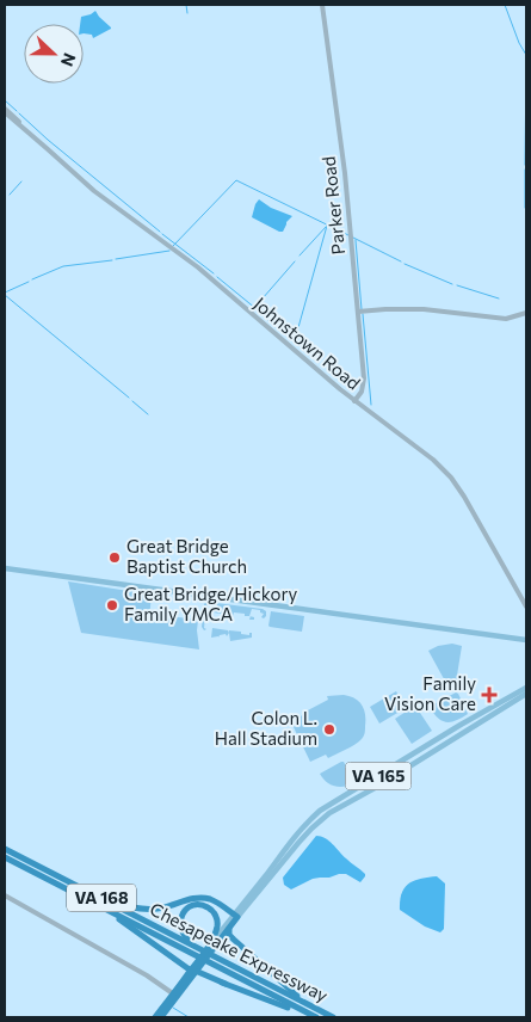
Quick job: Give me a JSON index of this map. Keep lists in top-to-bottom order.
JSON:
{
  "streets": {
    "highway": ["VA 165", "VA 168", "Chesapeake Expressway"],
    "street": ["Parker Road", "Johnstown Road"]
  },
  "crossings": [
    ["Parker Road", "Johnstown Road"]
  ],
  "places": {
    "other": ["Great Bridge Baptist Church", "Great Bridge/Hickory Family YMCA", "Colon L. Hall Stadium"],
    "health": ["Family Vision Care"]
  },
  "north": "right"
}
